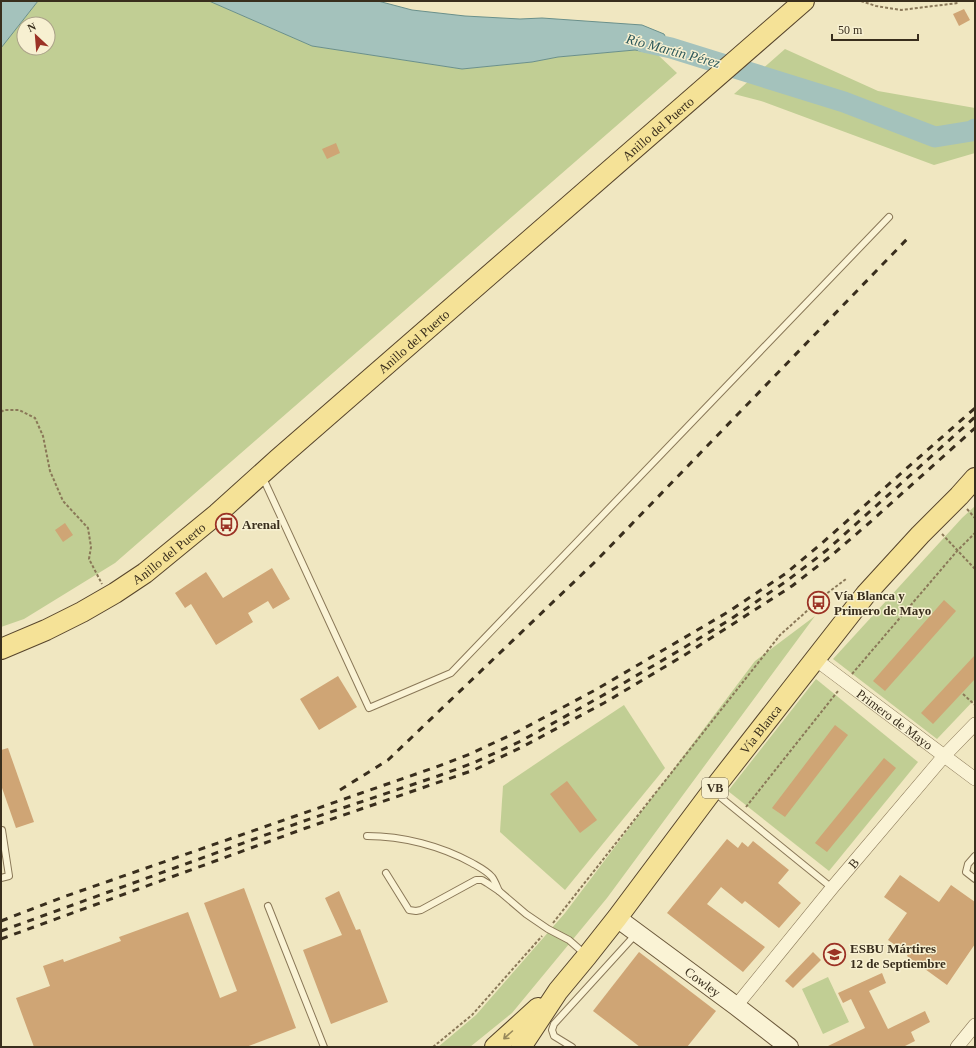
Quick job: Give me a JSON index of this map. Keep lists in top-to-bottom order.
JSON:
{
  "streets": {
    "main road": ["Anillo del Puerto", "Vía Blanca", "VB"],
    "street": ["Primero de Mayo", "B", "Cowley"]
  },
  "crossings": [
    ["Primero de Mayo", "Vía Blanca"],
    ["Primero de Mayo", "B"],
    ["Vía Blanca", "Cowley"],
    ["B", "Cowley"]
  ],
  "water": ["Río Martín Pérez"],
  "places": {
    "bus stop": ["Arenal", "Vía Blanca y Primero de Mayo"],
    "school or university": ["ESBU Mártires 12 de Septiembre"]
  },
  "scale_bar": "50 m",
  "north": "top left"
}
